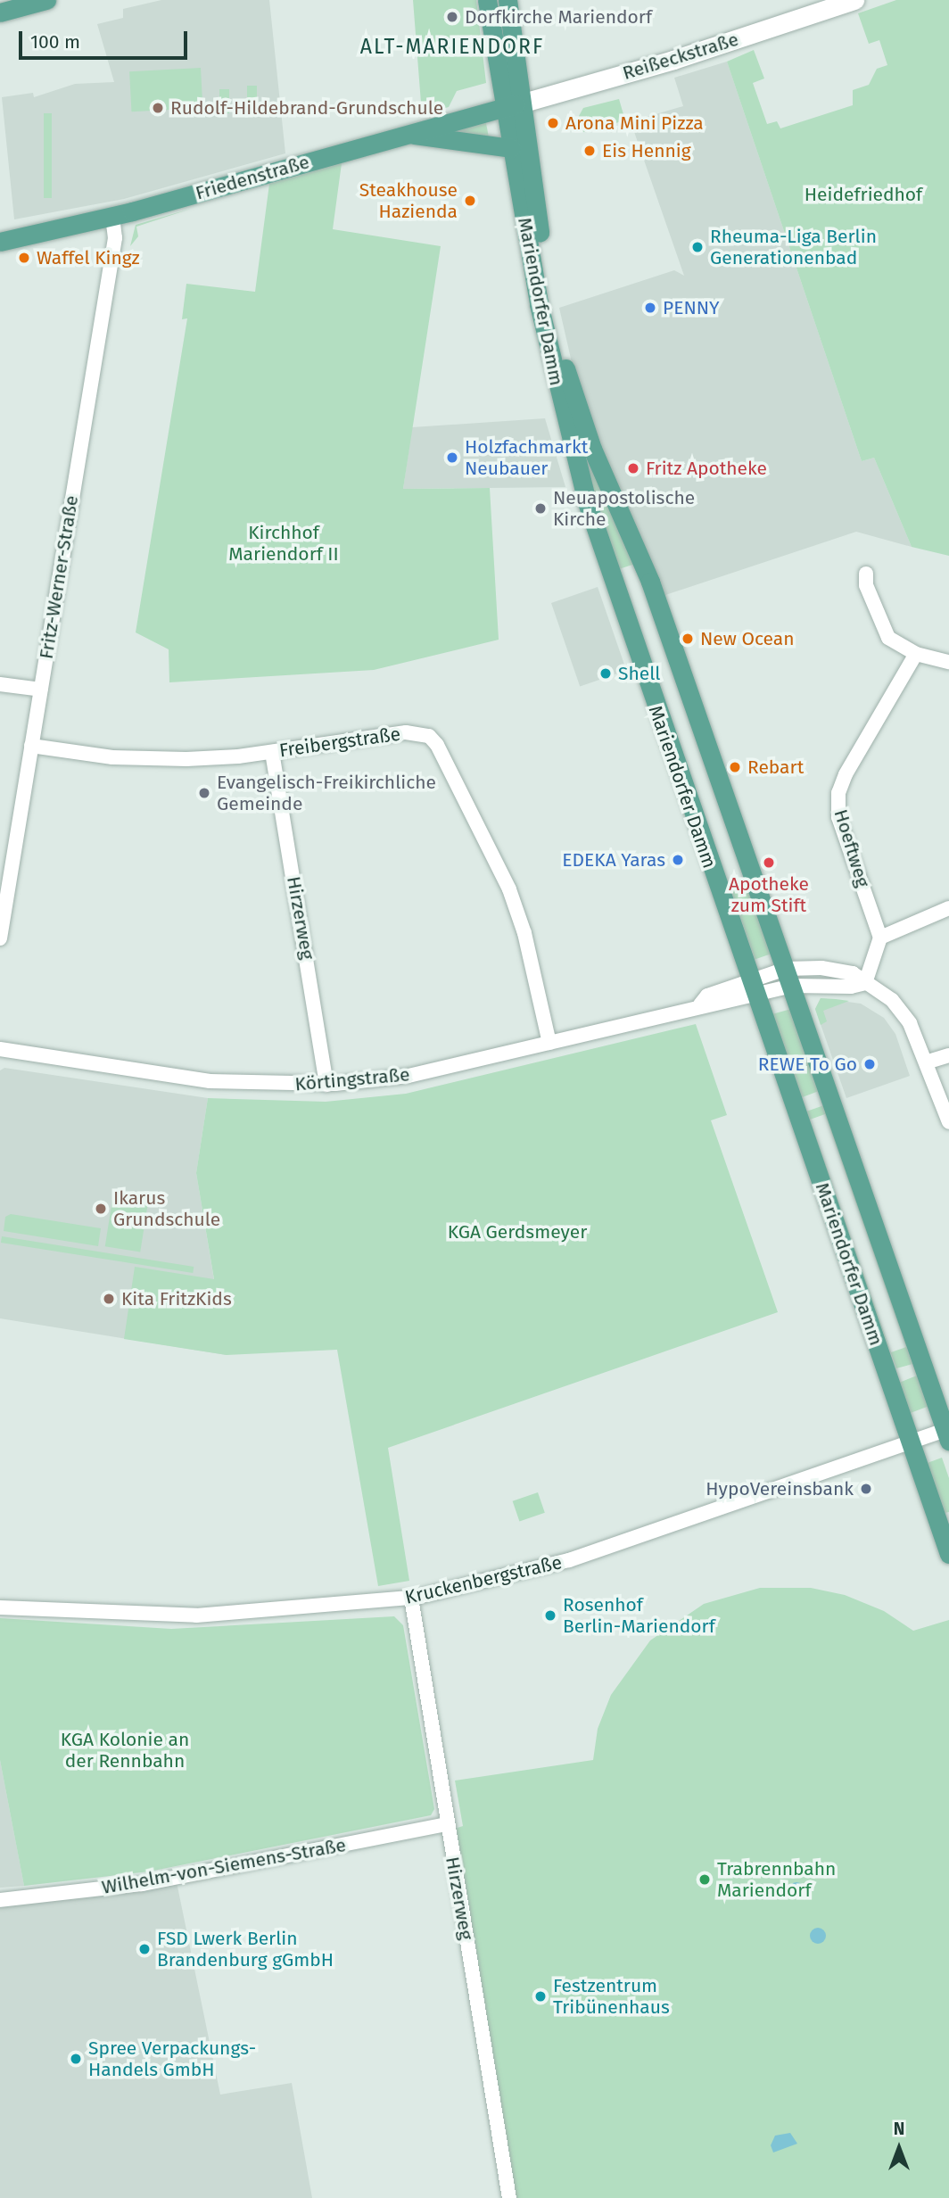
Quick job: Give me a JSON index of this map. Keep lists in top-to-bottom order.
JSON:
{
  "streets": {
    "main road": ["Reißeckstraße", "Friedenstraße", "Mariendorfer Damm"],
    "street": [
      "Fritz-Werner-Straße",
      "Freibergstraße",
      "Hoeftweg",
      "Hirzerweg",
      "Körtingstraße",
      "Kruckenbergstraße",
      "Wilhelm-von-Siemens-Straße"
    ]
  },
  "crossings": [
    ["Reißeckstraße", "Friedenstraße"],
    ["Reißeckstraße", "Mariendorfer Damm"],
    ["Friedenstraße", "Mariendorfer Damm"],
    ["Friedenstraße", "Fritz-Werner-Straße"],
    ["Mariendorfer Damm", "Körtingstraße"],
    ["Mariendorfer Damm", "Kruckenbergstraße"],
    ["Fritz-Werner-Straße", "Freibergstraße"],
    ["Freibergstraße", "Hirzerweg"],
    ["Freibergstraße", "Körtingstraße"],
    ["Hirzerweg", "Körtingstraße"],
    ["Hirzerweg", "Kruckenbergstraße"],
    ["Hirzerweg", "Wilhelm-von-Siemens-Straße"]
  ],
  "districts": ["ALT-MARIENDORF"],
  "parks": [
    "Heidefriedhof",
    "Kirchhof Mariendorf II",
    "KGA Gerdsmeyer",
    "KGA Kolonie an der Rennbahn"
  ],
  "places": [
    "Dorfkirche Mariendorf",
    "Rudolf-Hildebrand-Grundschule",
    "Arona Mini Pizza",
    "Eis Hennig",
    "Steakhouse Hazienda",
    "Rheuma-Liga Berlin Generationenbad",
    "Waffel Kingz",
    "PENNY",
    "Holzfachmarkt Neubauer",
    "Fritz Apotheke",
    "Neuapostolische Kirche",
    "New Ocean",
    "Shell",
    "Rebart",
    "Evangelisch-Freikirchliche Gemeinde",
    "EDEKA Yaras",
    "Apotheke zum Stift",
    "REWE To Go",
    "Ikarus Grundschule",
    "Kita FritzKids",
    "HypoVereinsbank",
    "Rosenhof Berlin-Mariendorf",
    "Trabrennbahn Mariendorf",
    "FSD Lwerk Berlin Brandenburg gGmbH",
    "Festzentrum Tribünenhaus",
    "Spree Verpackungs- Handels GmbH"
  ],
  "scale_bar": "100 m",
  "north": "top"
}
